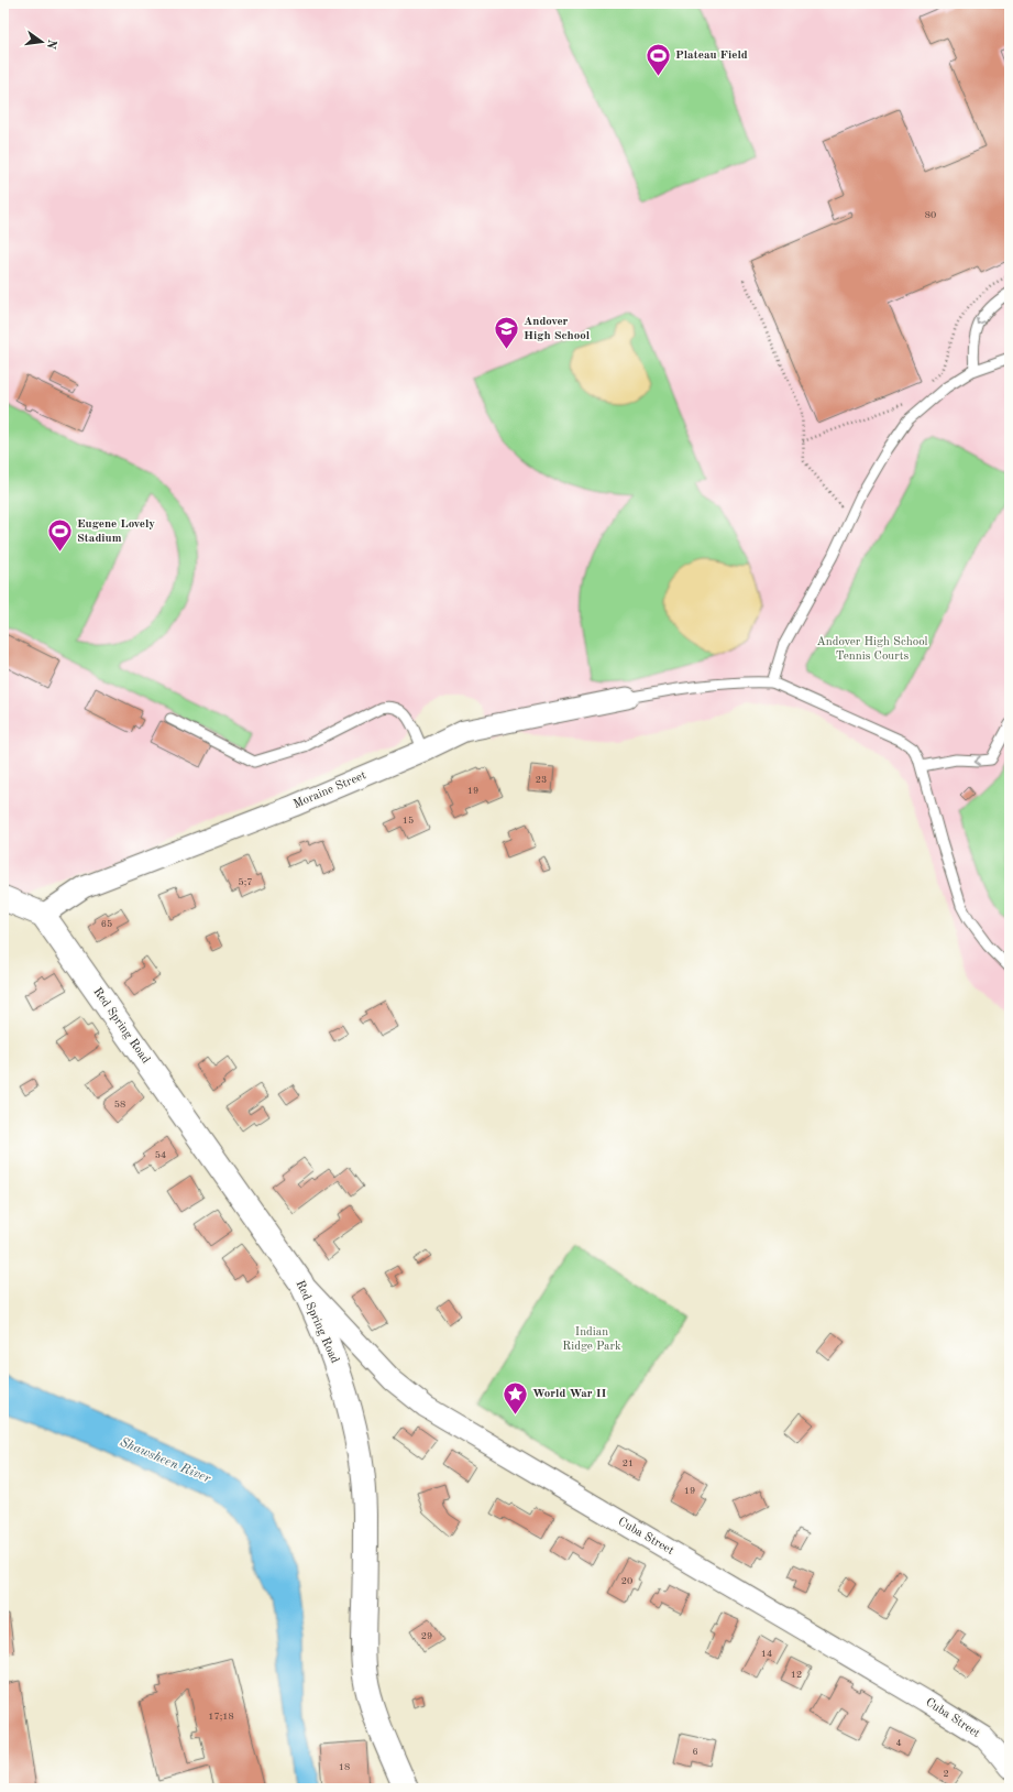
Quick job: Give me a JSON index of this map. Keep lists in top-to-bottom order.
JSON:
{
  "streets": {
    "main road": ["Red Spring Road"],
    "street": ["Moraine Street", "Cuba Street"]
  },
  "crossings": [
    ["Moraine Street", "Red Spring Road"],
    ["Red Spring Road", "Cuba Street"]
  ],
  "water": ["Shawsheen River"],
  "parks": ["Andover High School Tennis Courts", "Indian Ridge Park"],
  "places": {
    "sports": ["Plateau Field", "Eugene Lovely Stadium"],
    "school or university": ["Andover High School"],
    "place": ["World War II"]
  },
  "house_numbers": [
    "80",
    "23",
    "19",
    "15",
    "5;7",
    "65",
    "58",
    "54",
    "21",
    "19",
    "20",
    "29",
    "14",
    "12",
    "17;18",
    "4",
    "6",
    "18",
    "2"
  ],
  "north": "right"
}
